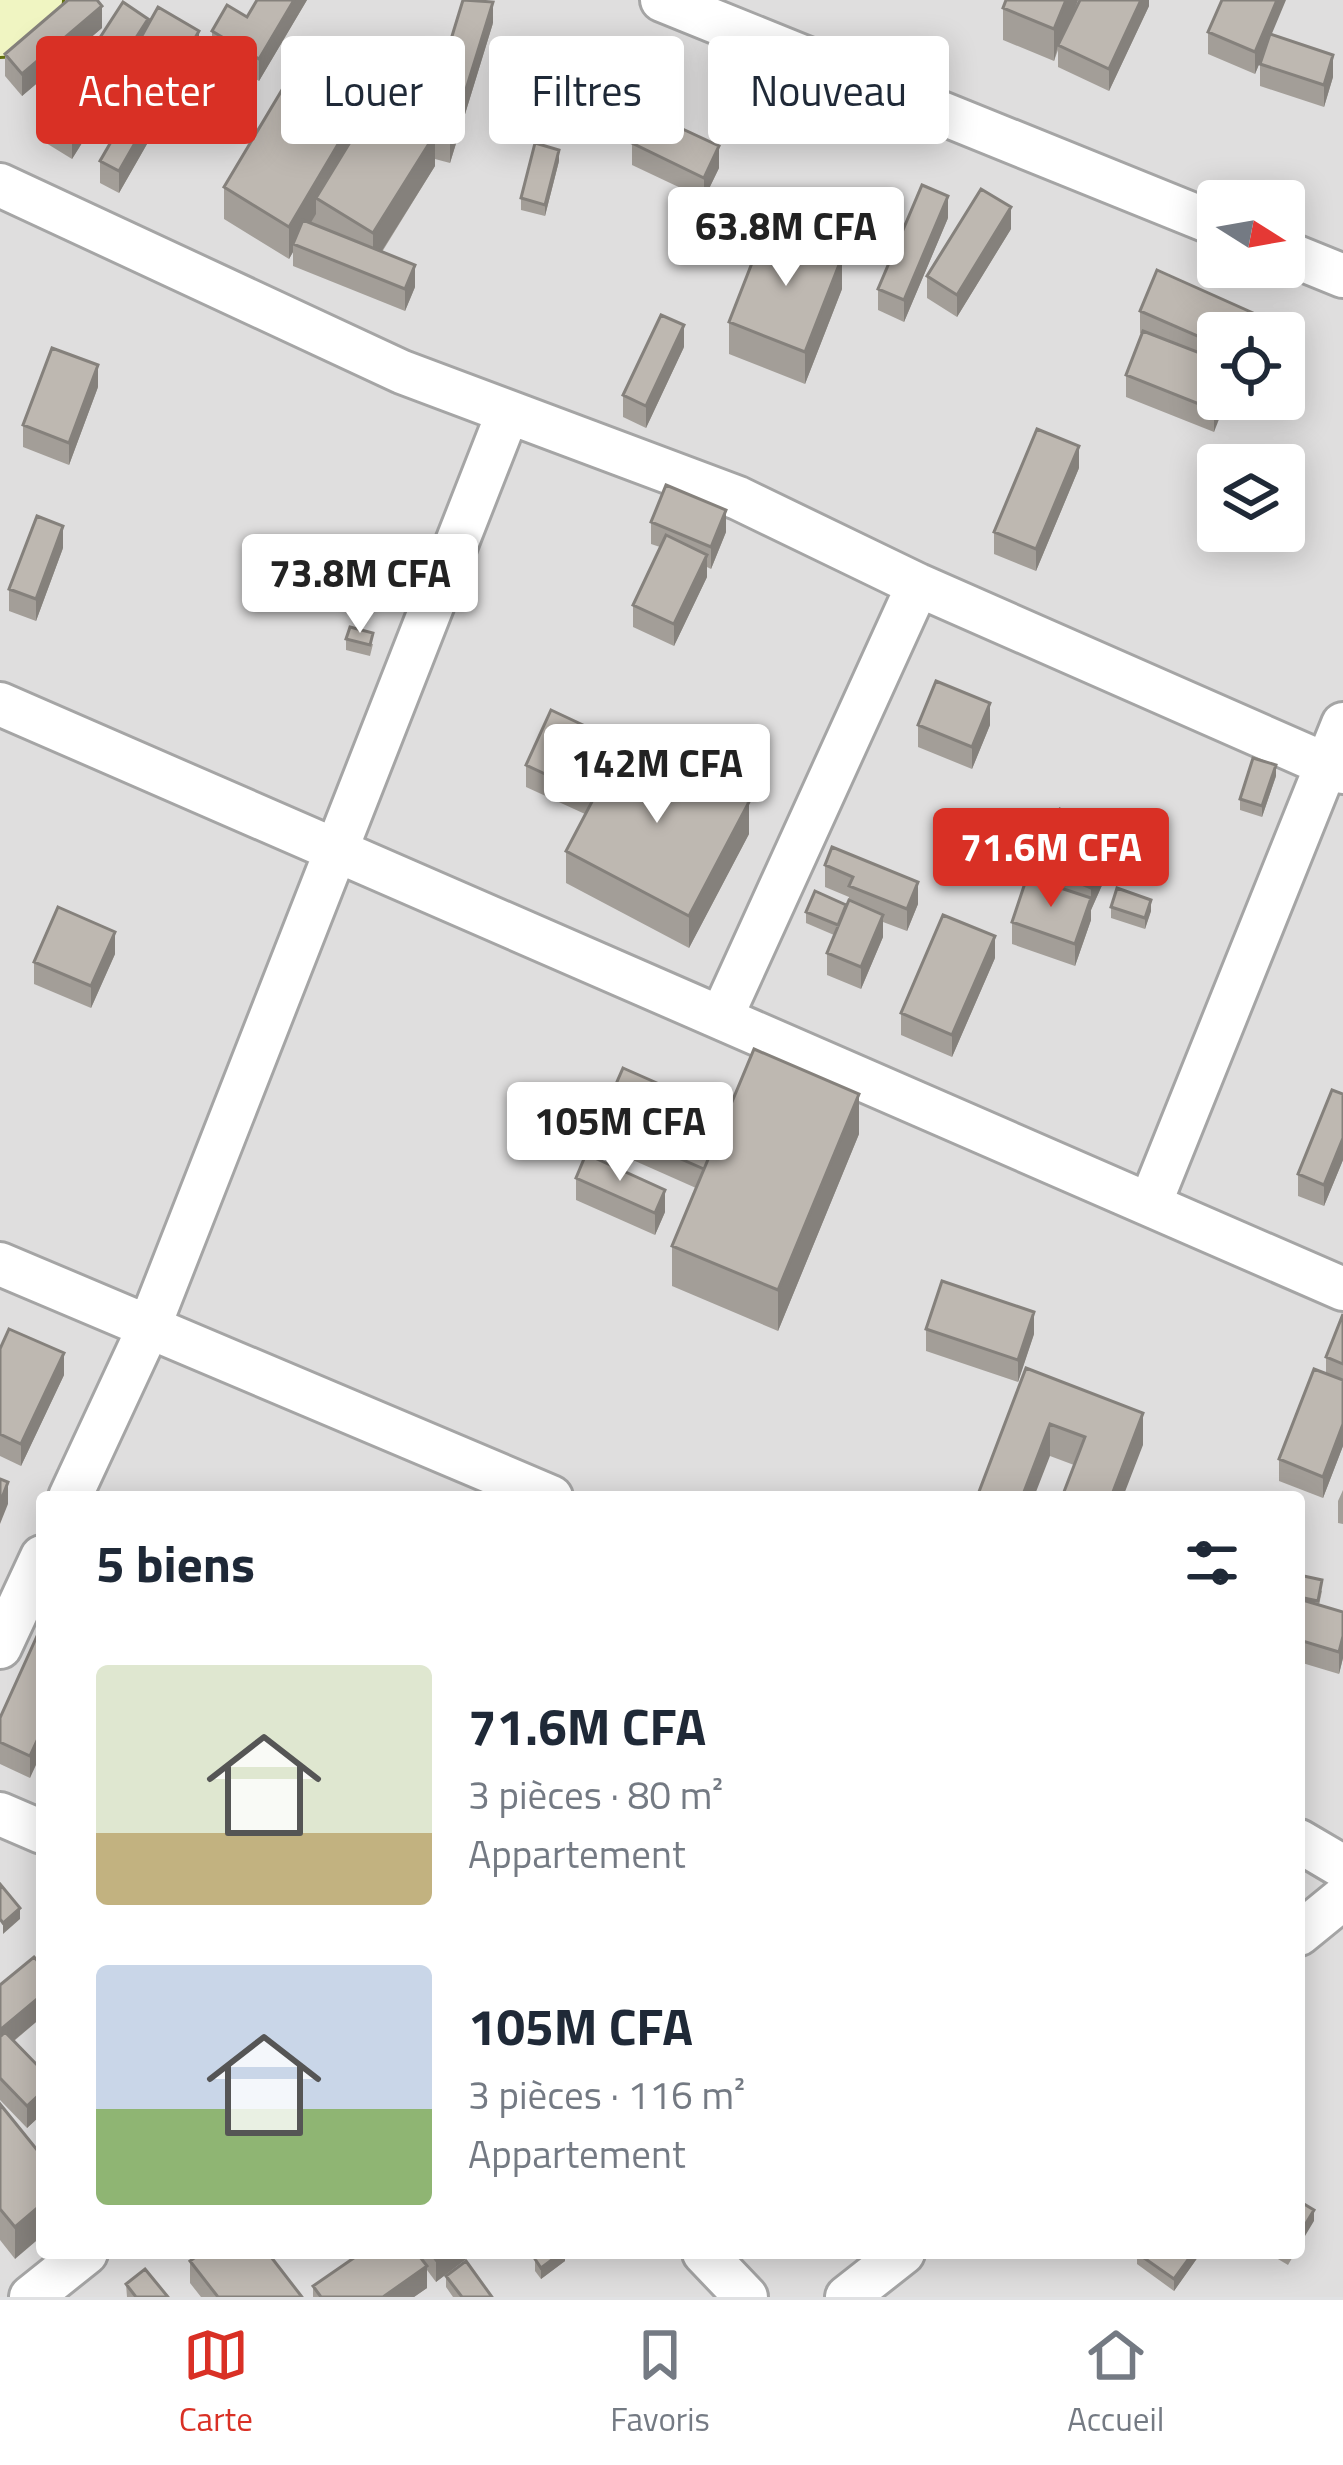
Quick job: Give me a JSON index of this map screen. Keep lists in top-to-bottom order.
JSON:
{
  "north": "right",
  "page": {
    "chip": [
      "Acheter",
      "Louer",
      "Filtres",
      "Nouveau"
    ],
    "price": [
      "63.8M CFA",
      "73.8M CFA",
      "142M CFA",
      "71.6M CFA",
      "105M CFA"
    ],
    "heading": "5 biens",
    "list": [
      {
        "name": "71.6M CFA",
        "note": "3 pièces · 80 m² · Appartement"
      },
      {
        "name": "105M CFA",
        "note": "3 pièces · 116 m² · Appartement"
      }
    ],
    "tabs": ["Carte", "Favoris", "Accueil"]
  }
}
